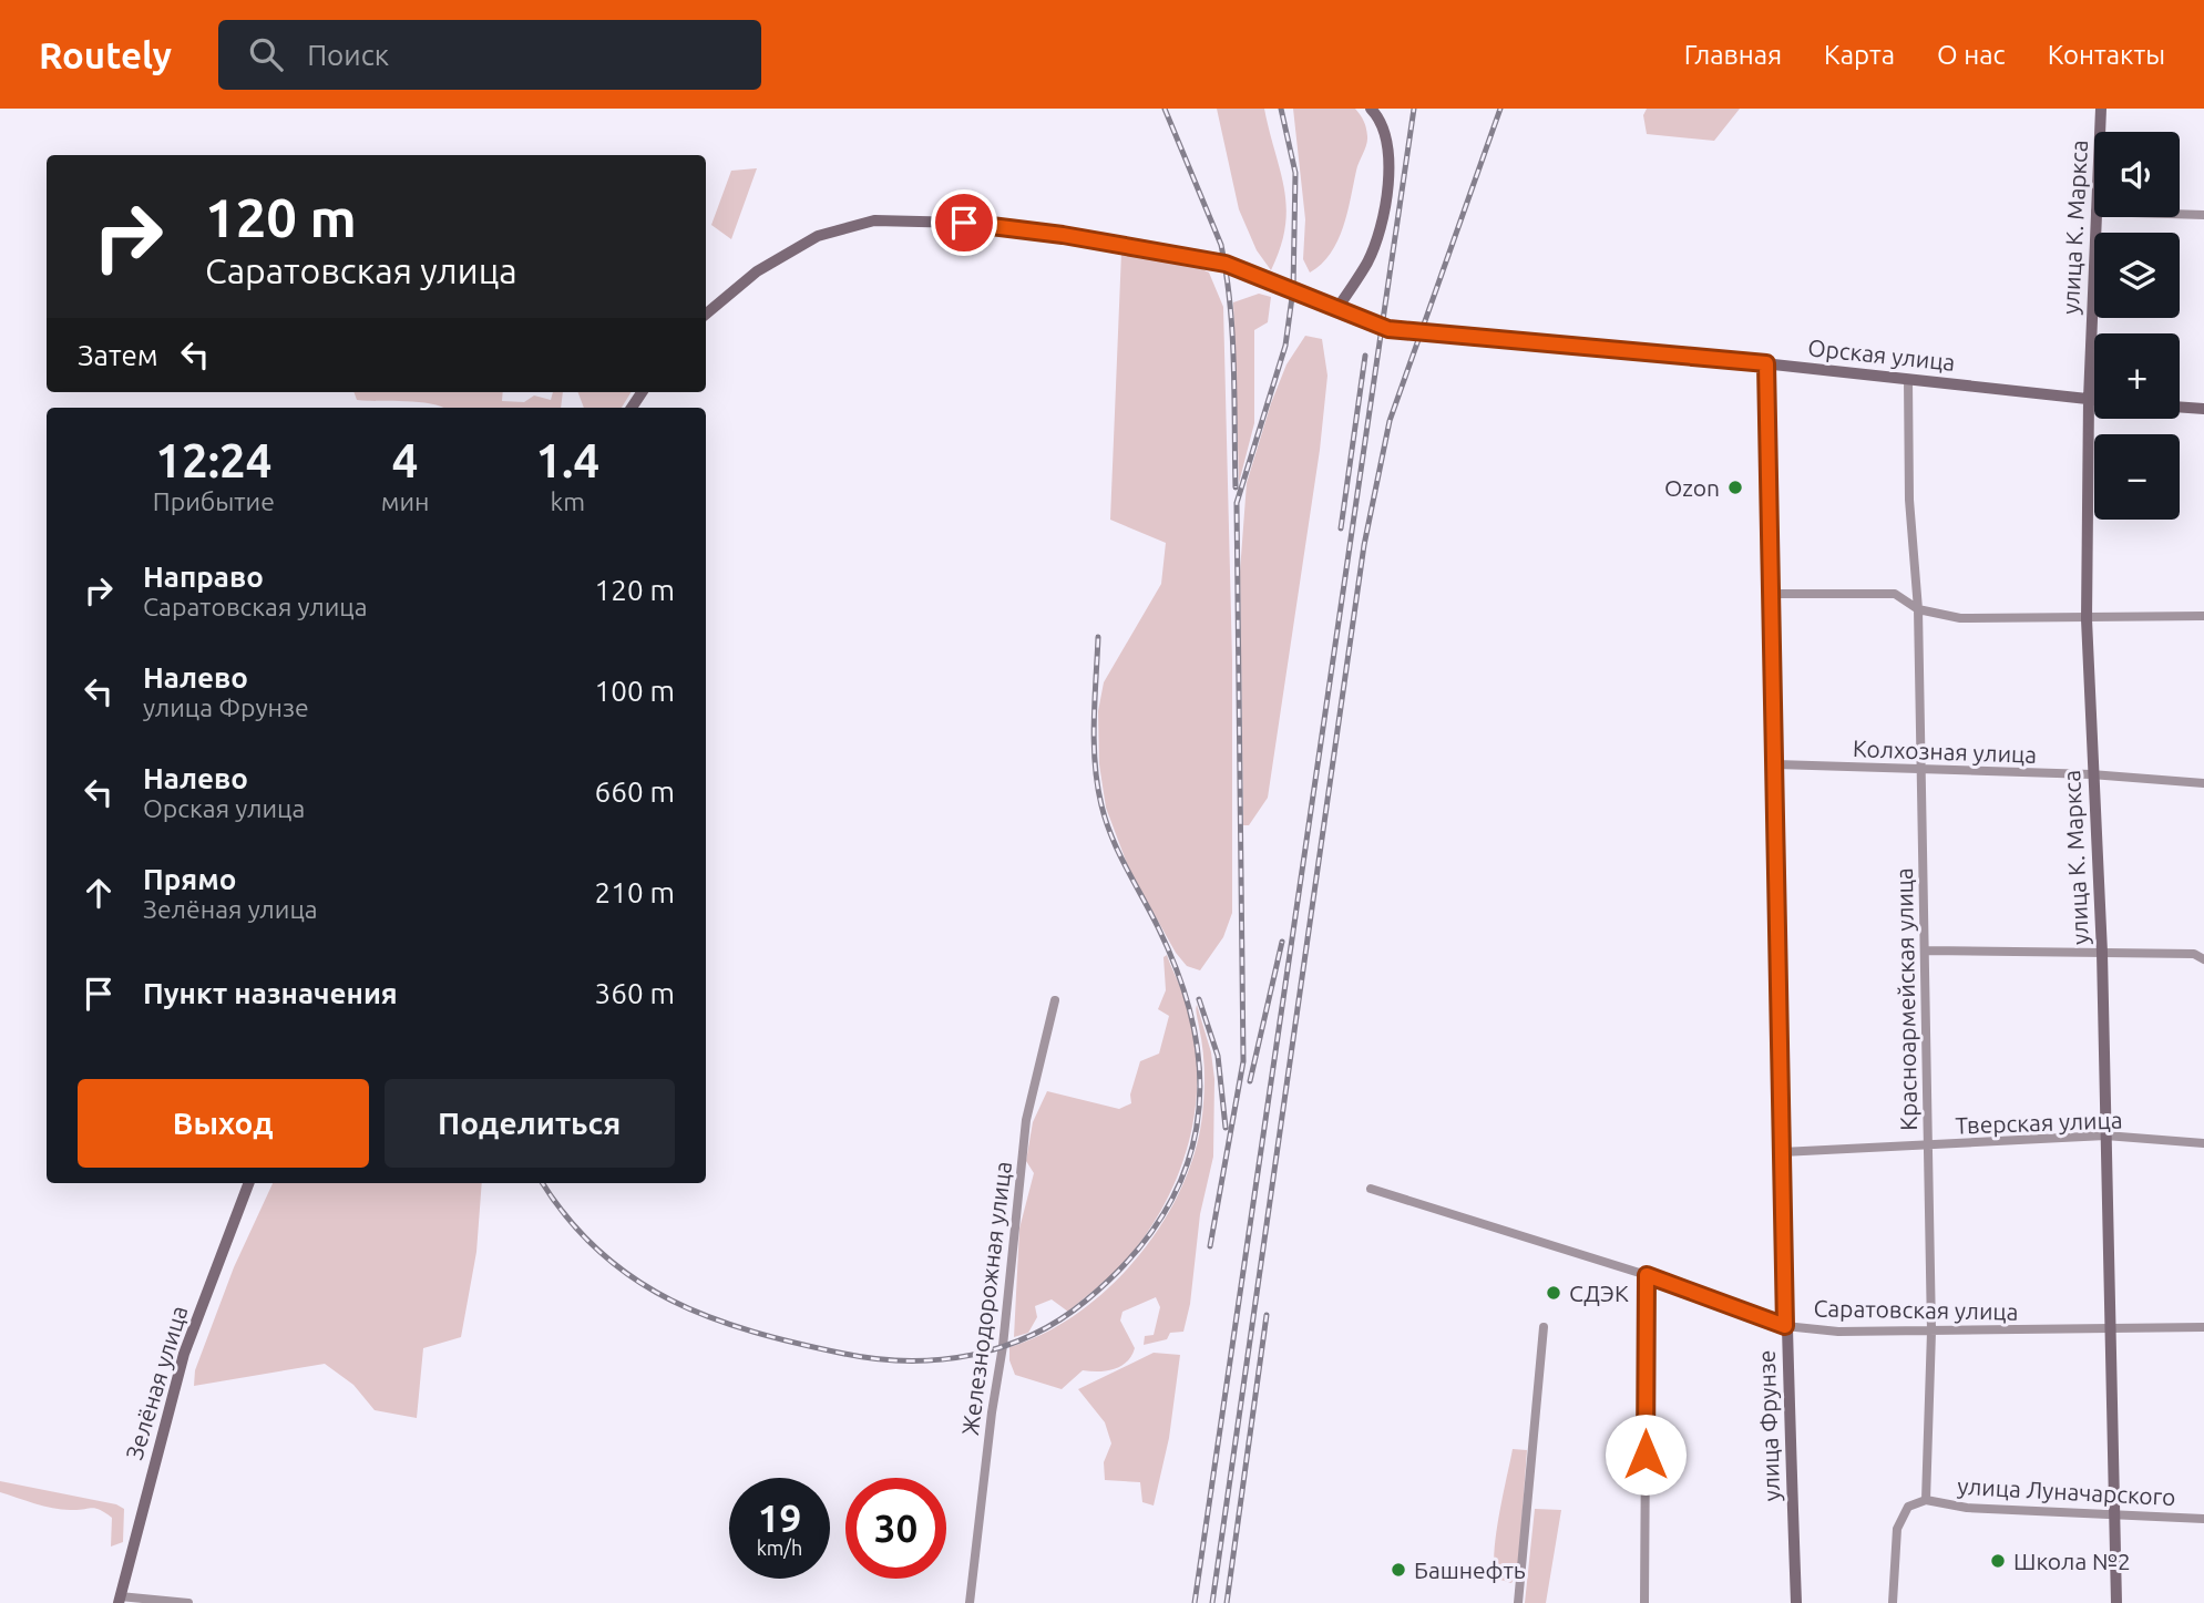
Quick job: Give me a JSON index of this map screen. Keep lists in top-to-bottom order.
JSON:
{
  "streets": {
    "street": [
      "улица К. Маркса",
      "Орская улица",
      "Колхозная улица",
      "Красноармейская улица",
      "Тверская улица",
      "Железнодорожная улица",
      "Саратовская улица",
      "Зелёная улица",
      "улица Фрунзе",
      "улица Луначарского"
    ]
  },
  "crossings": [
    ["улица К. Маркса", "Орская улица"],
    ["улица К. Маркса", "Колхозная улица"],
    ["улица К. Маркса", "Тверская улица"],
    ["улица К. Маркса", "Саратовская улица"],
    ["улица К. Маркса", "улица Луначарского"],
    ["Орская улица", "Красноармейская улица"],
    ["Орская улица", "улица Фрунзе"],
    ["Колхозная улица", "Красноармейская улица"],
    ["Колхозная улица", "улица Фрунзе"],
    ["Красноармейская улица", "Тверская улица"],
    ["Красноармейская улица", "Саратовская улица"],
    ["Красноармейская улица", "улица Луначарского"],
    ["Тверская улица", "улица Фрунзе"],
    ["Саратовская улица", "улица Фрунзе"]
  ],
  "places": [
    "Ozon",
    "СДЭК",
    "Школа №2",
    "Башнефть"
  ],
  "page": {
    "header": "Routely",
    "search": "Поиск",
    "nav": [
      "Главная",
      "Карта",
      "О нас",
      "Контакты"
    ],
    "map_buttons": ["+", "−"],
    "turn": ["120 m", "Саратовская улица"],
    "then": "Затем",
    "eta": [
      "12:24",
      "Прибытие",
      "4",
      "мин",
      "1.4",
      "km"
    ],
    "list": [
      {
        "name": "Направо",
        "note": "Саратовская улица",
        "value": "120 m"
      },
      {
        "name": "Налево",
        "note": "улица Фрунзе",
        "value": "100 m"
      },
      {
        "name": "Налево",
        "note": "Орская улица",
        "value": "660 m"
      },
      {
        "name": "Прямо",
        "note": "Зелёная улица",
        "value": "210 m"
      },
      {
        "name": "Пункт назначения",
        "value": "360 m"
      }
    ],
    "buttons": ["Выход", "Поделиться"],
    "speed": "19 km/h",
    "limit": "30"
  }
}
